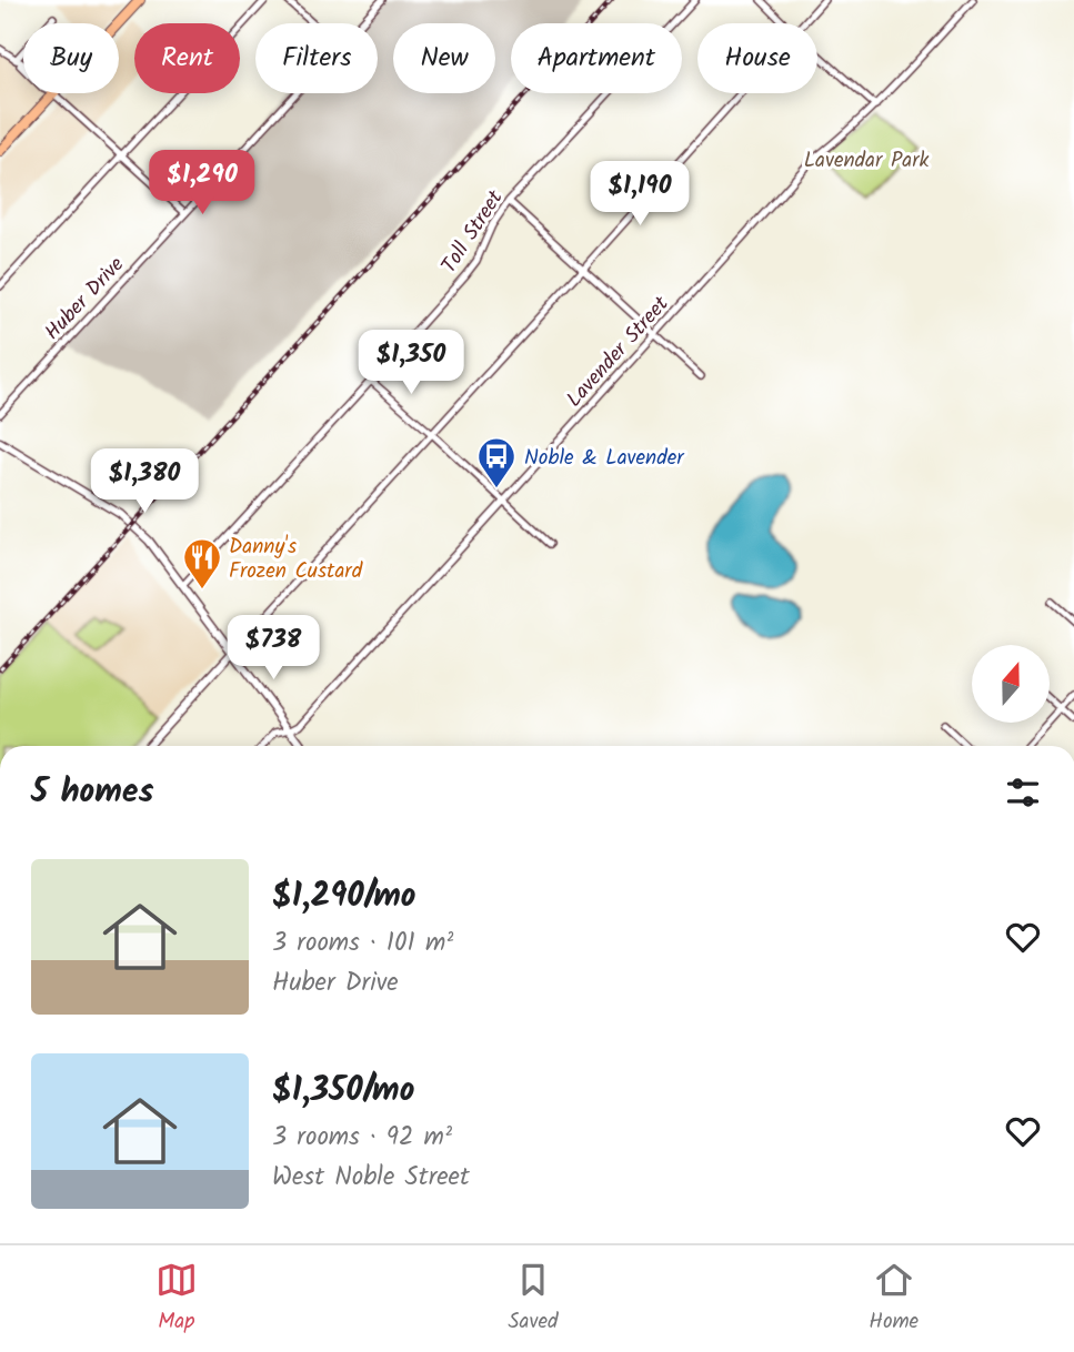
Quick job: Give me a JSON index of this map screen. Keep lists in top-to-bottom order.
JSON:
{
  "streets": {
    "street": ["Toll Street", "Huber Drive", "Lavender Street"]
  },
  "parks": ["Lavendar Park"],
  "places": {
    "bus stop": ["Noble & Lavender"],
    "restaurant": ["Danny's Frozen Custard"]
  },
  "north": "top",
  "page": {
    "chip": [
      "Buy",
      "Rent",
      "Filters",
      "New",
      "Apartment",
      "House"
    ],
    "price": [
      "$1,290",
      "$1,190",
      "$1,350",
      "$1,380",
      "$738"
    ],
    "heading": "5 homes",
    "list": [
      {
        "name": "$1,290/mo",
        "note": "3 rooms · 101 m² · Huber Drive"
      },
      {
        "name": "$1,350/mo",
        "note": "3 rooms · 92 m² · West Noble Street"
      }
    ],
    "tabs": ["Map", "Saved", "Home"]
  }
}
